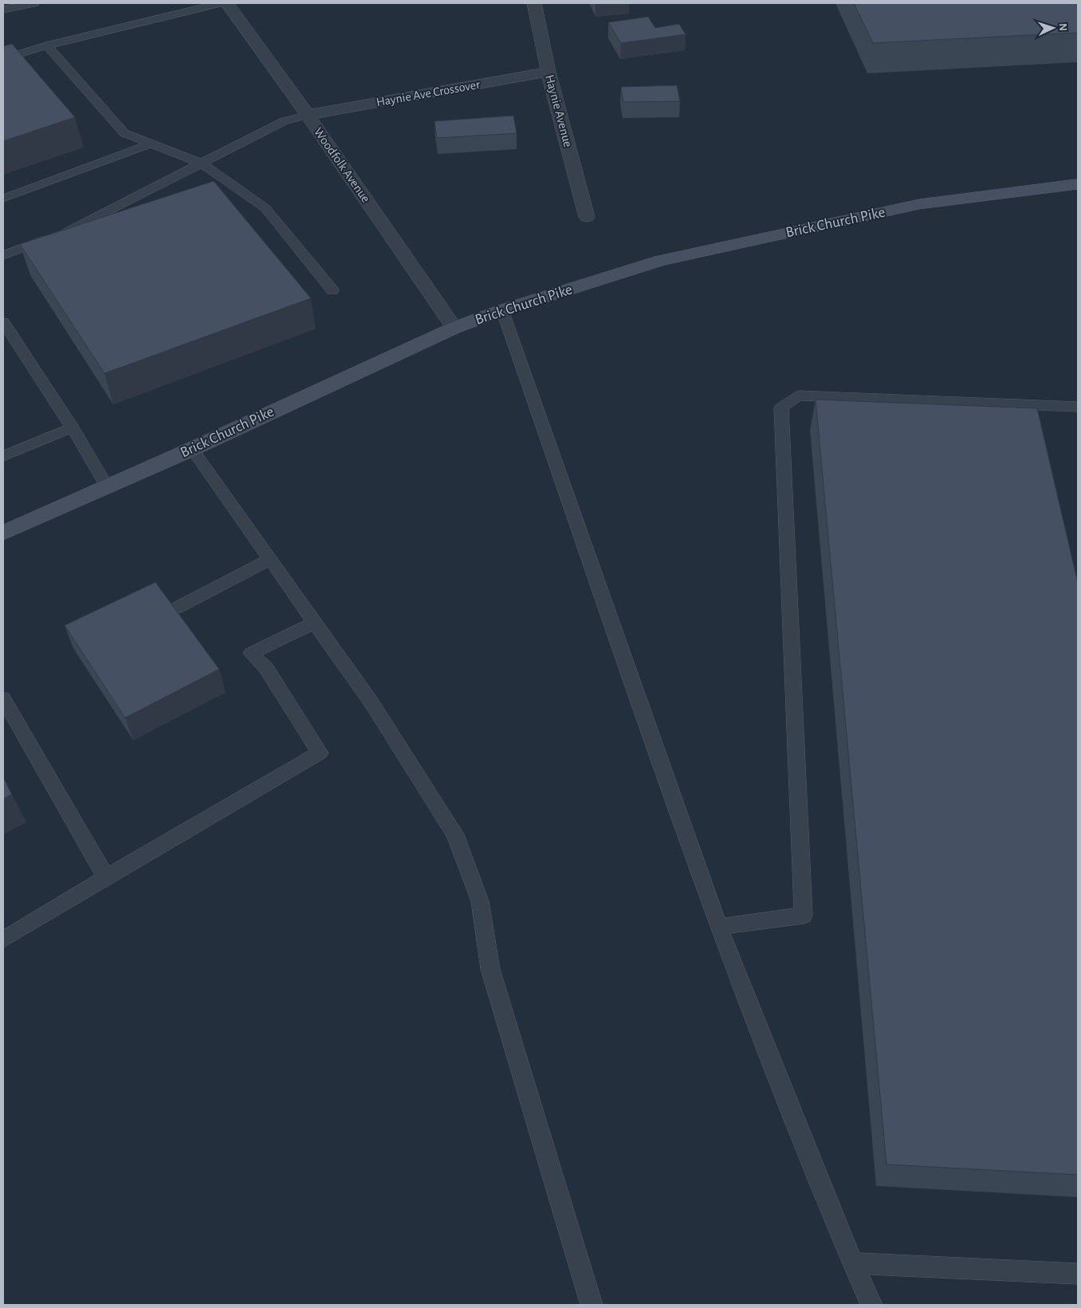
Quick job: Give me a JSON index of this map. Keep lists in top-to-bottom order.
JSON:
{
  "streets": {
    "main road": ["Brick Church Pike"],
    "street": ["Haynie Ave Crossover", "Haynie Avenue", "Woodfolk Avenue"]
  },
  "crossings": [
    ["Haynie Ave Crossover", "Haynie Avenue"],
    ["Haynie Ave Crossover", "Woodfolk Avenue"],
    ["Woodfolk Avenue", "Brick Church Pike"]
  ],
  "north": "right"
}
